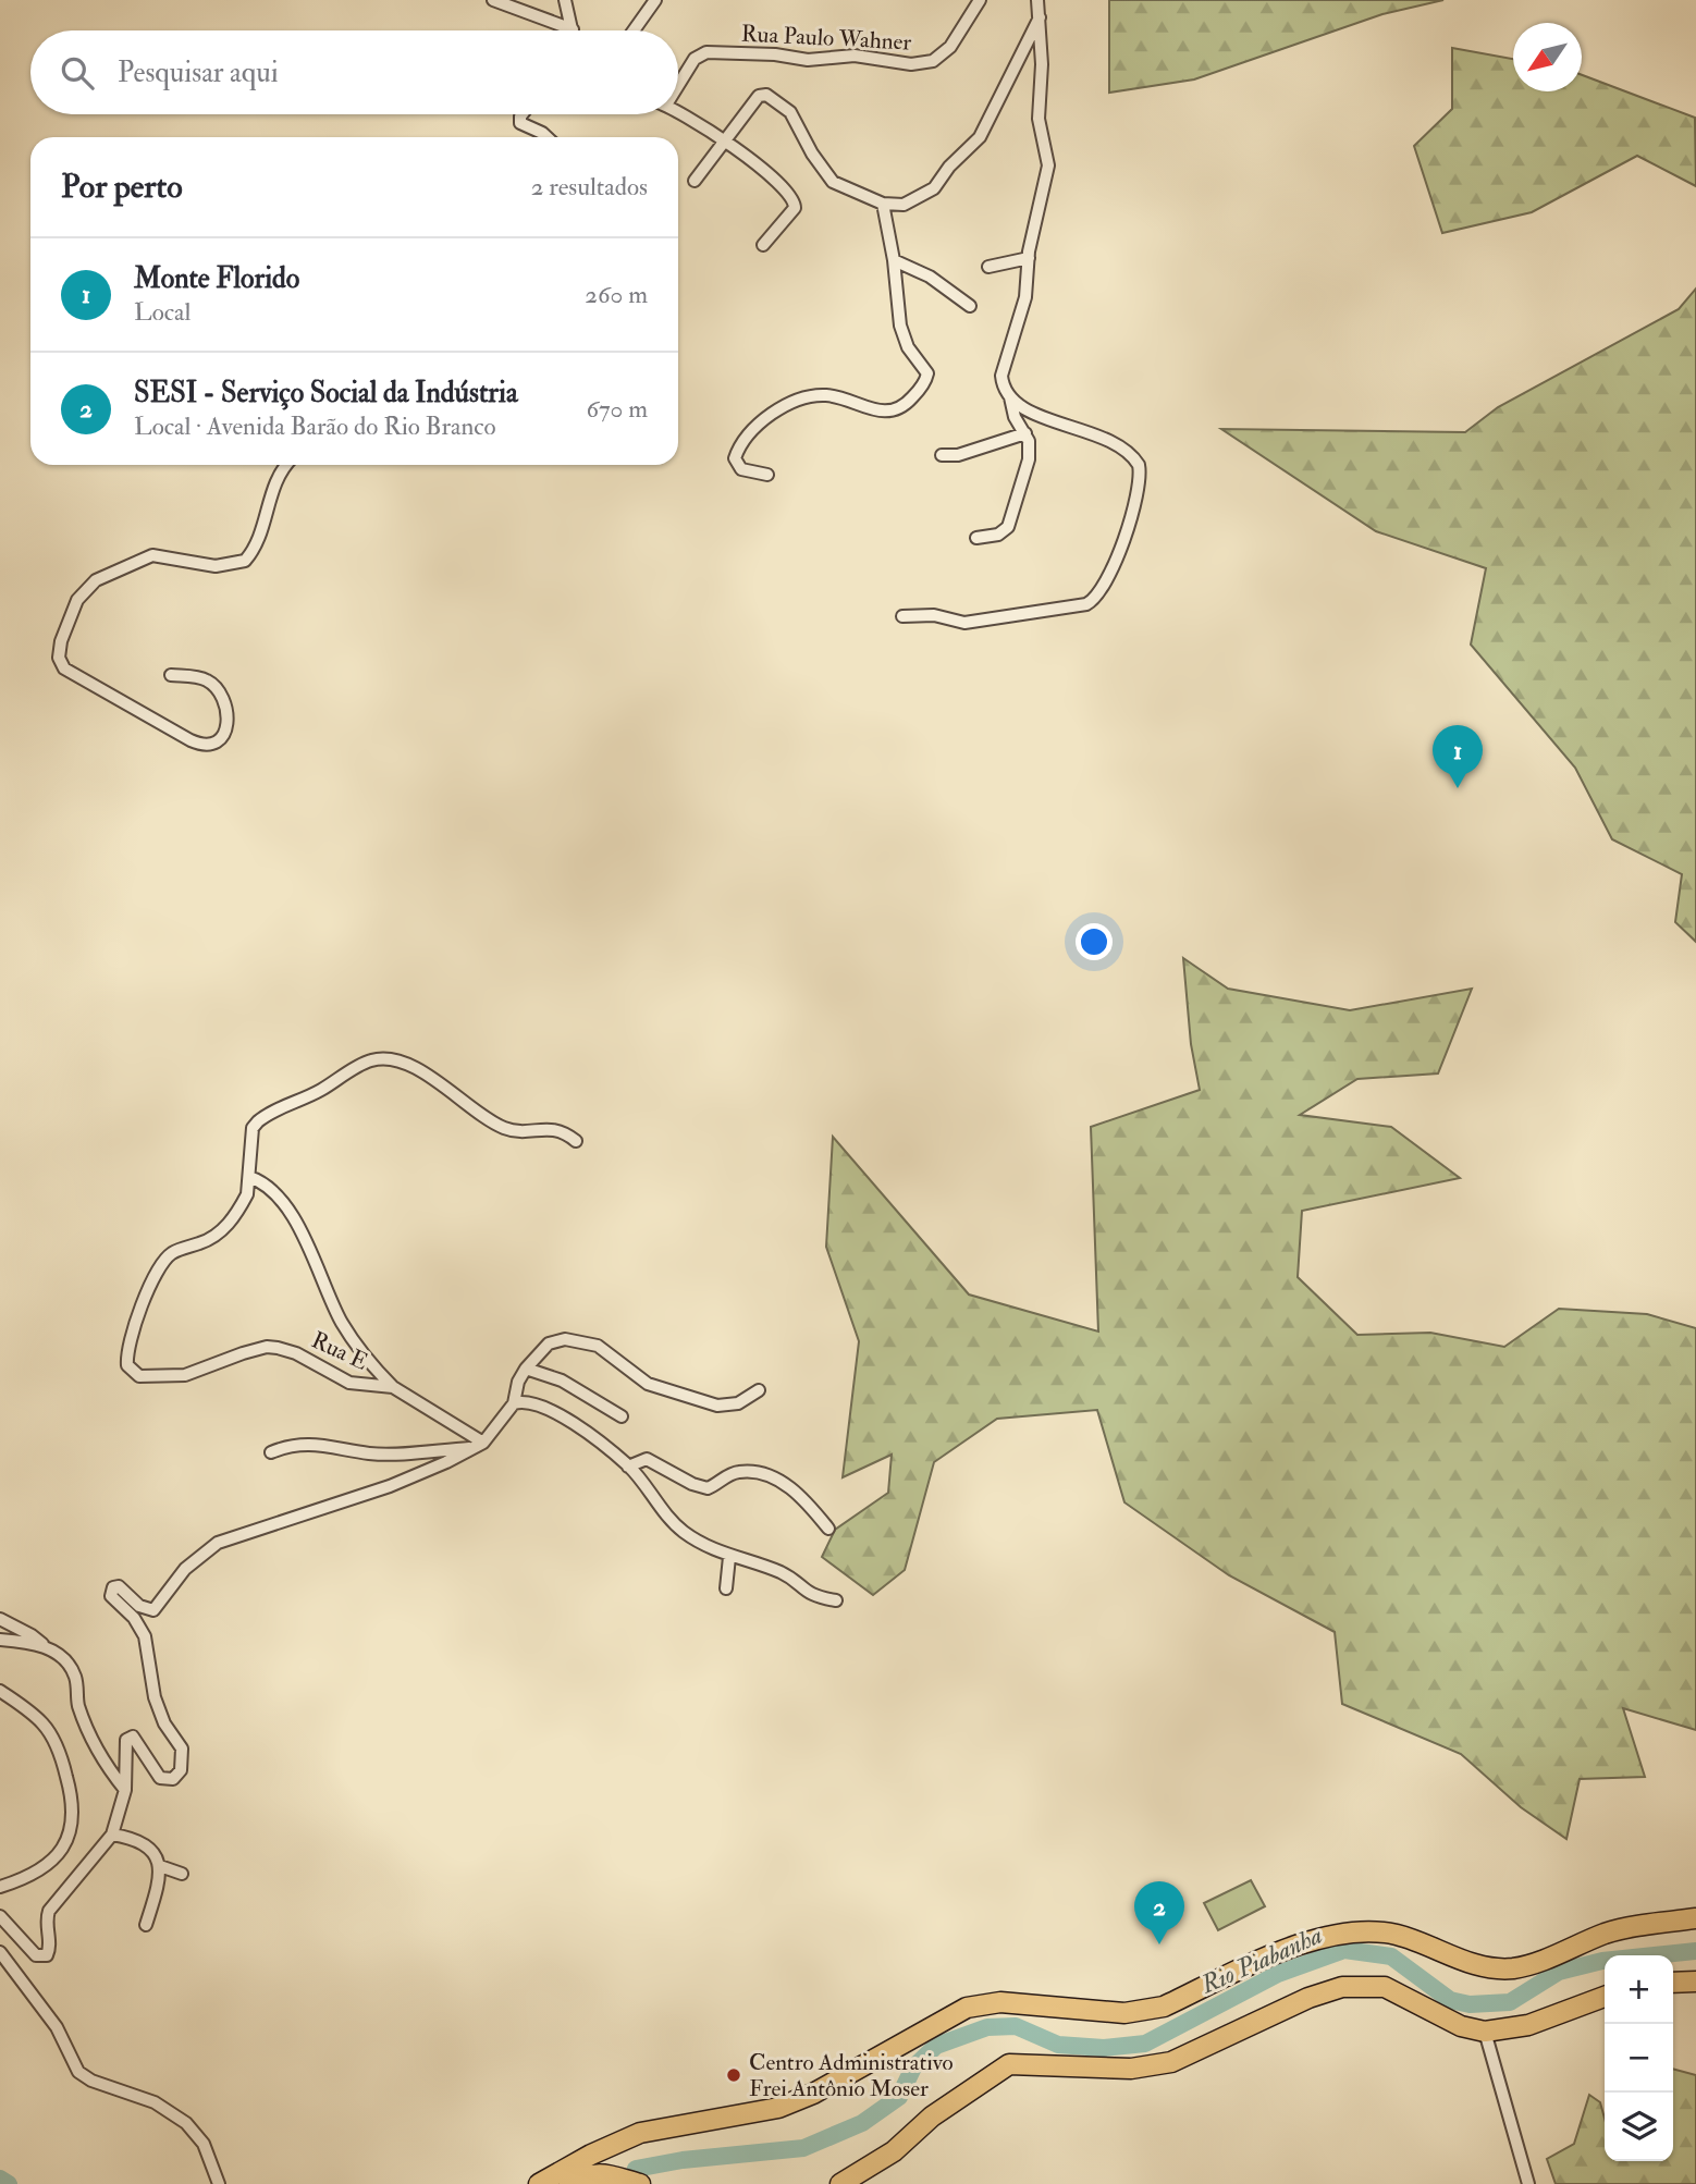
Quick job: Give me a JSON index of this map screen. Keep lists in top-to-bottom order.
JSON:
{
  "streets": {
    "street": ["Rua Paulo Wahner", "Rua E"]
  },
  "water": ["Rio Piabanha"],
  "places": ["Centro Administrativo Frei Antônio Moser"],
  "north": "bottom left",
  "page": {
    "search": "Pesquisar aqui",
    "heading": ["Por perto", "2 resultados"],
    "list": [
      {
        "mark": "1",
        "name": "Monte Florido",
        "note": "Local",
        "value": "260 m"
      },
      {
        "mark": "2",
        "name": "SESI - Serviço Social da Indústria",
        "note": "Local · Avenida Barão do Rio Branco",
        "value": "670 m"
      }
    ],
    "pins": ["1", "2"],
    "map_buttons": ["+", "−"]
  }
}
